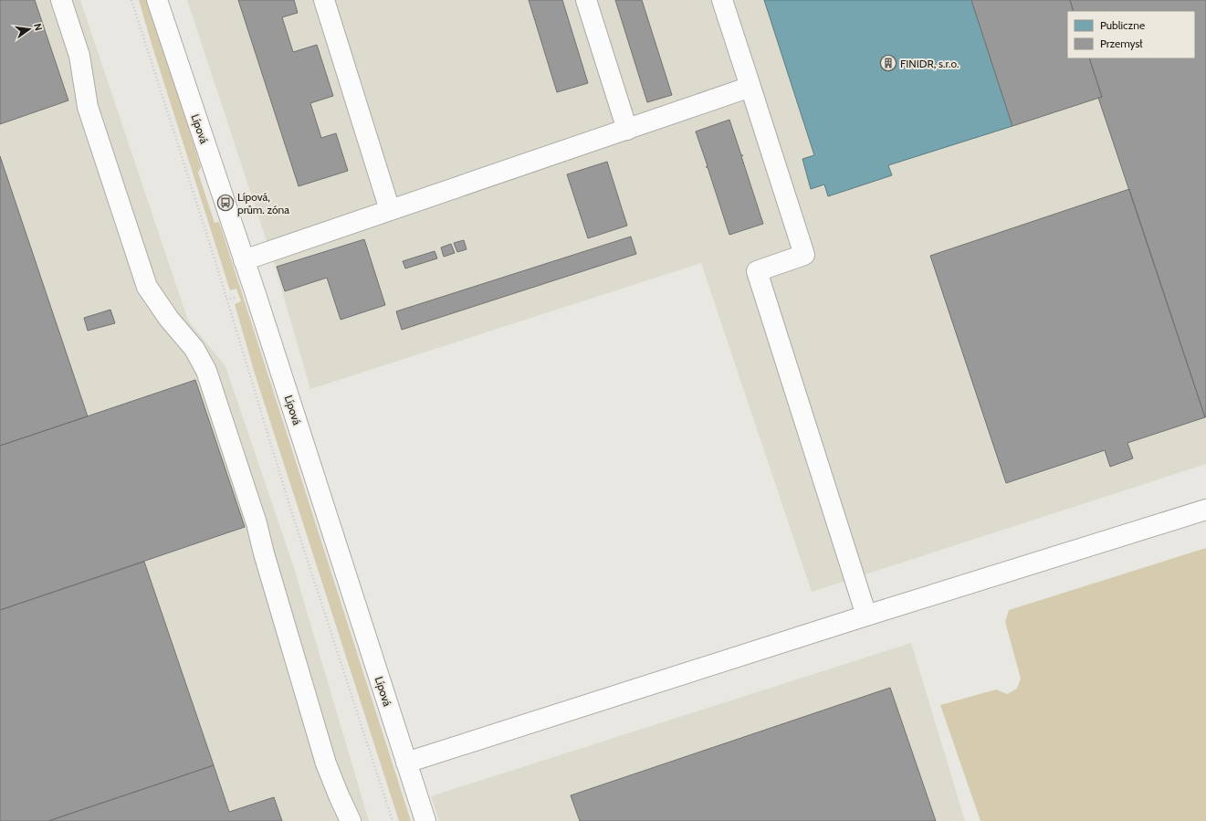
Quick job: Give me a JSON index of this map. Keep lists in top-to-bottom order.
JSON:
{
  "streets": {
    "street": ["Lípová"]
  },
  "places": {
    "building": ["FINIDR, s.r.o."],
    "bus stop": ["Lípová, prům. zóna"]
  },
  "legend": ["Publiczne", "Przemysł"],
  "north": "right"
}
